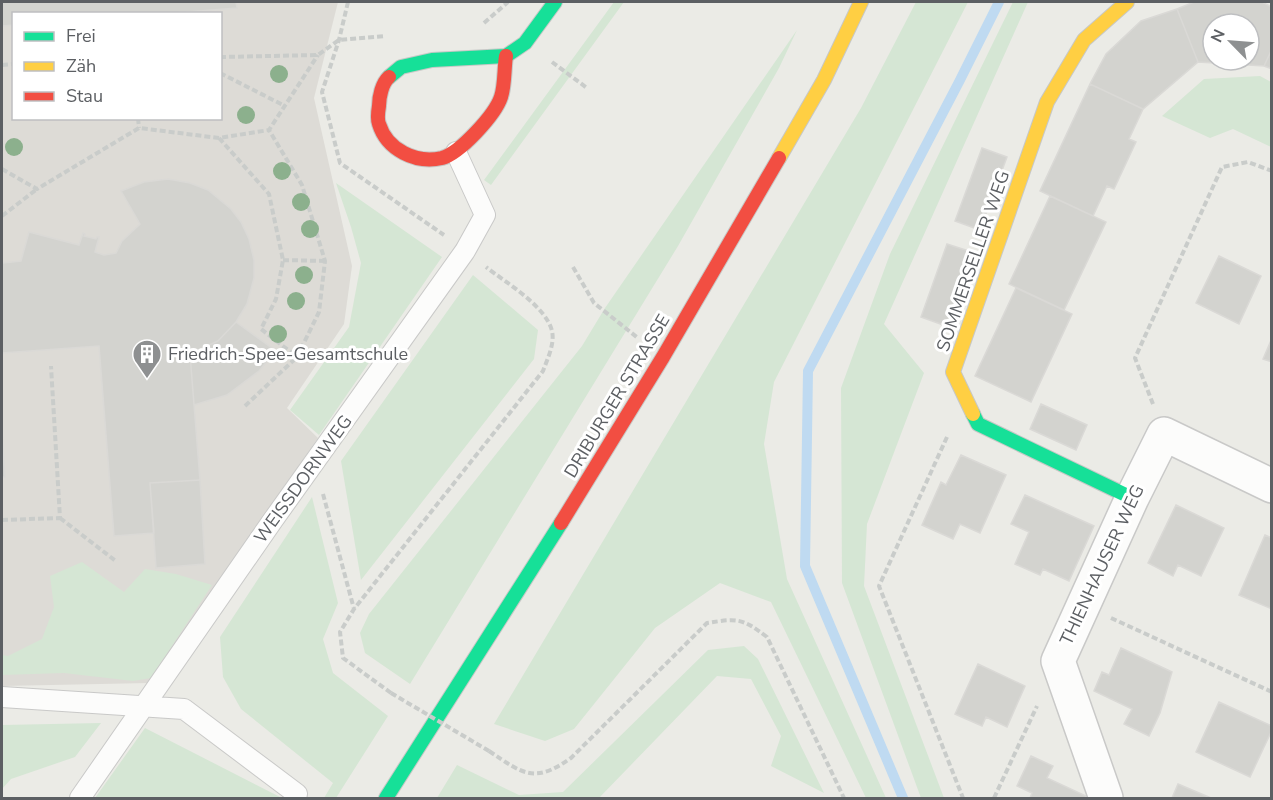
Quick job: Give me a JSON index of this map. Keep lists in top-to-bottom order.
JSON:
{
  "streets": {
    "street": ["SOMMERSELLER WEG", "DRIBURGER STRASSE", "THIENHAUSER WEG"],
    "lane": ["WEISSDORNWEG"]
  },
  "crossings": [
    ["SOMMERSELLER WEG", "THIENHAUSER WEG"]
  ],
  "places": {
    "building": ["Friedrich-Spee-Gesamtschule"]
  },
  "legend": ["Frei", "Zäh", "Stau"],
  "north": "top left"
}
